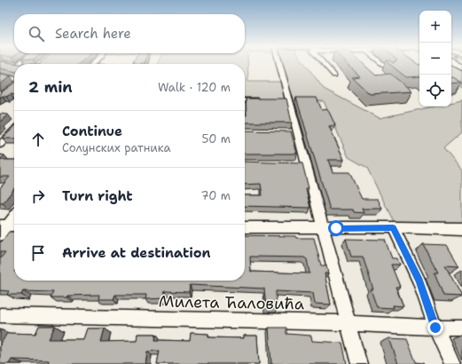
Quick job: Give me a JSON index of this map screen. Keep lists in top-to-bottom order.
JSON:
{
  "streets": {
    "street": ["Милета Ћаловића"]
  },
  "page": {
    "map_buttons": ["+", "−"],
    "search": "Search here",
    "heading": ["2 min", "Walk · 120 m"],
    "list": [
      ["Continue", "Солунских ратника", "50 m"],
      ["Turn right", "70 m"],
      "Arrive at destination"
    ]
  }
}
